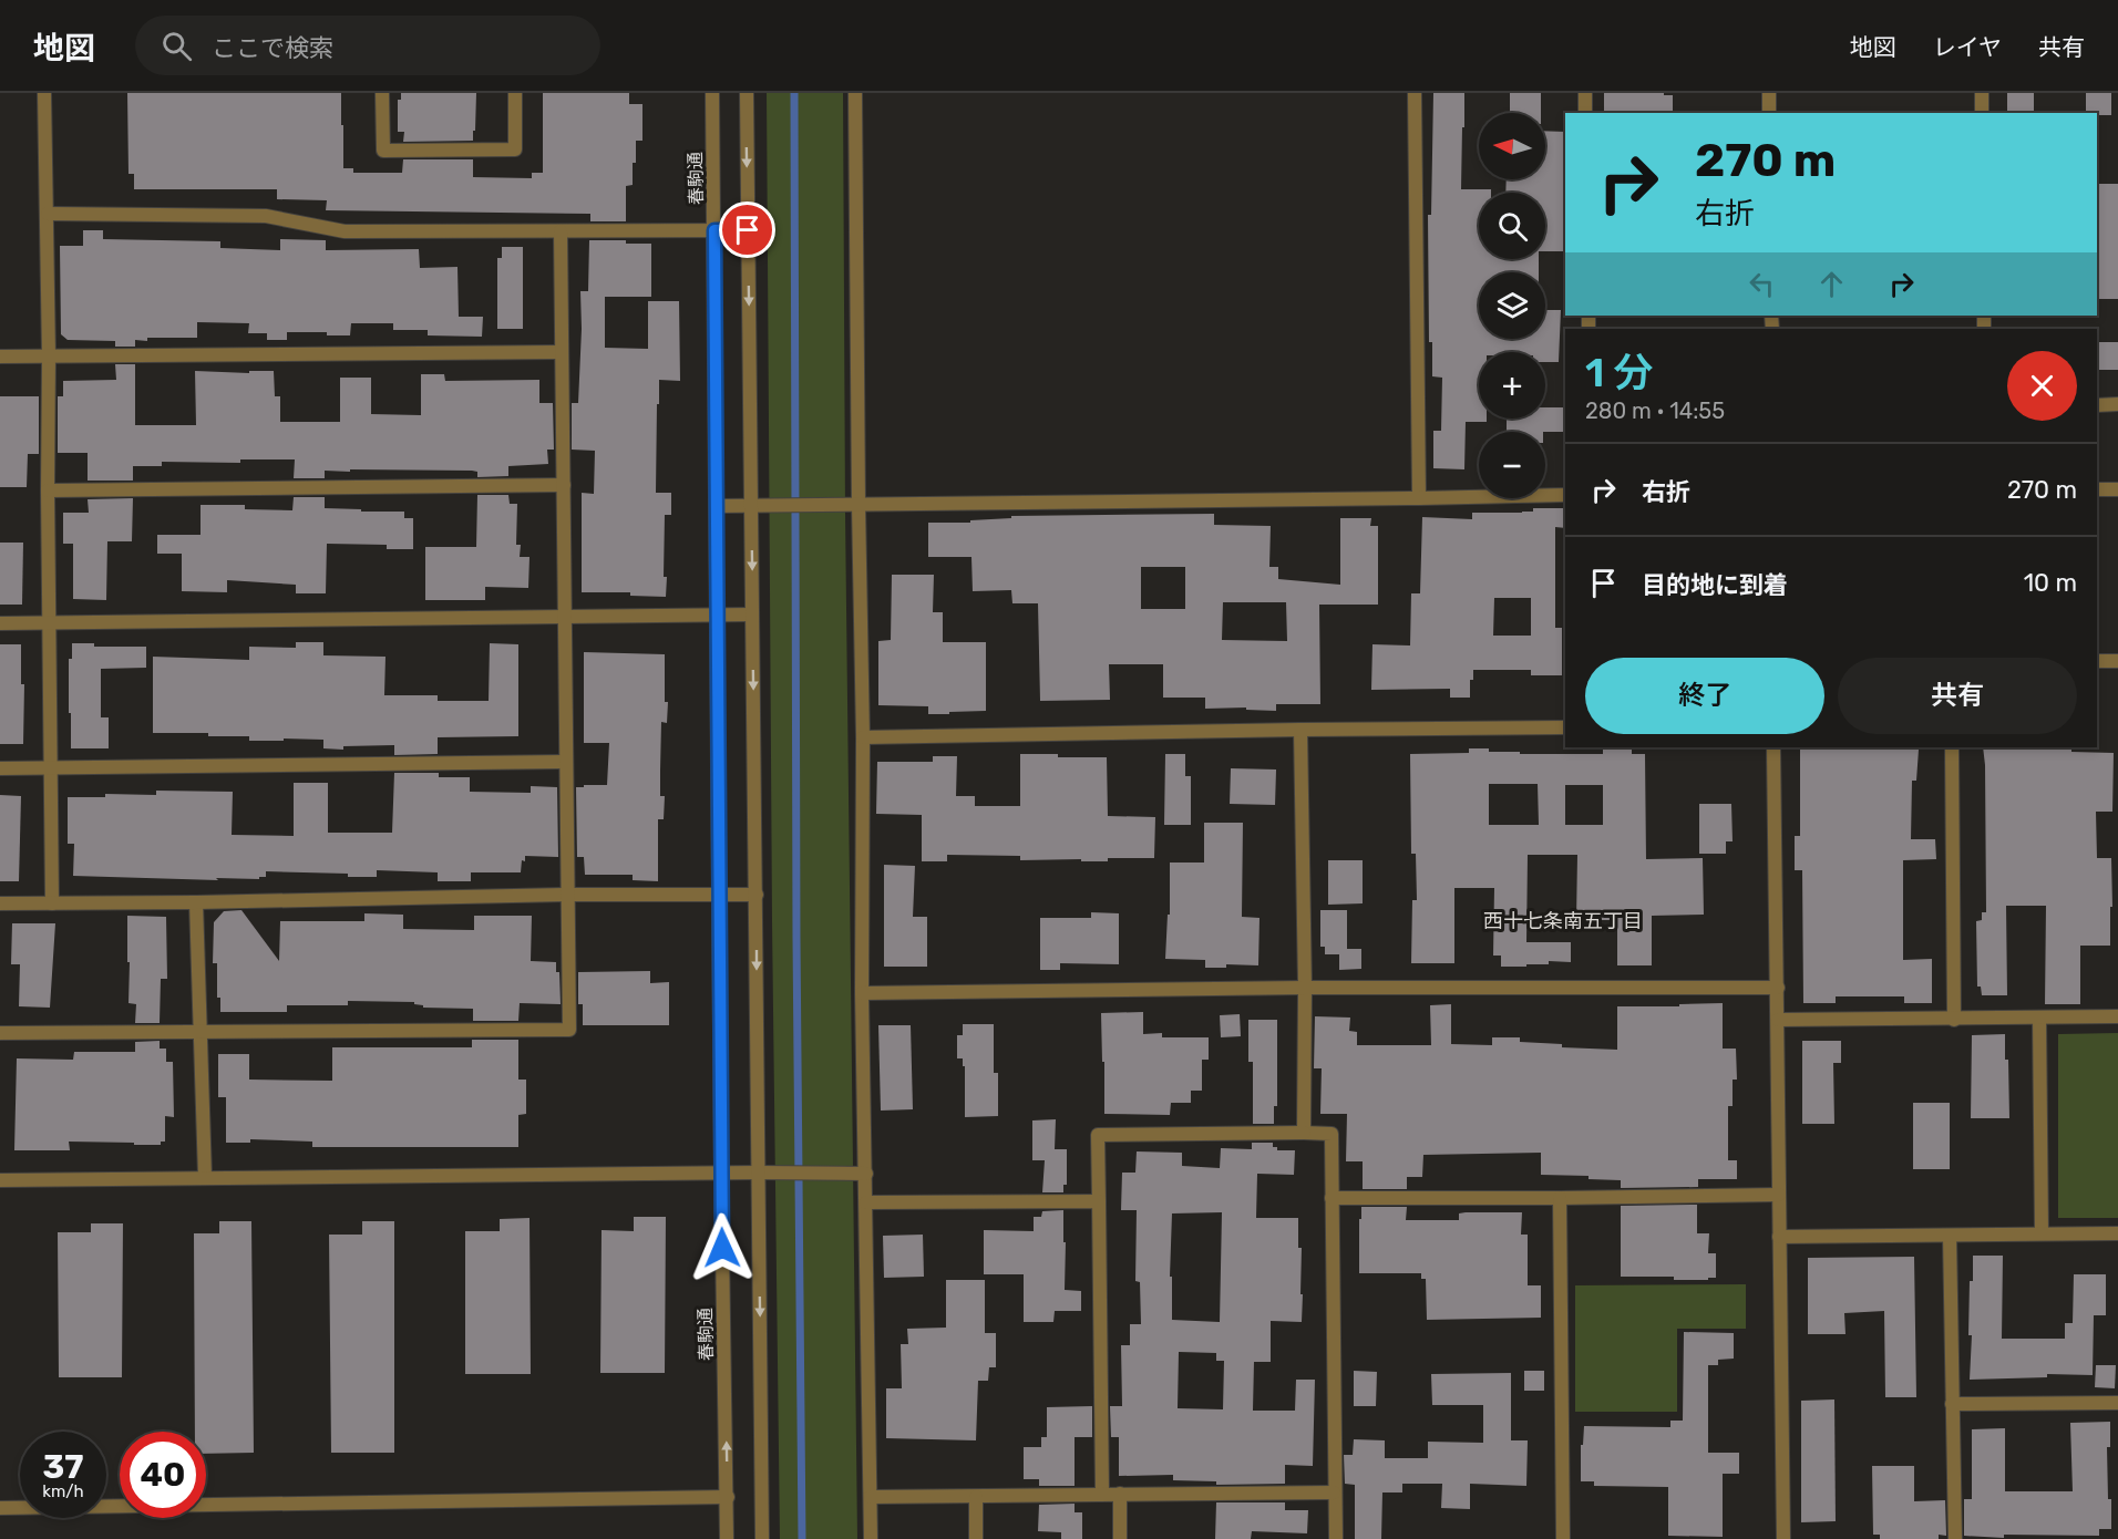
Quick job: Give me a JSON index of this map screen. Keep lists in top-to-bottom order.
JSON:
{
  "streets": {
    "street": ["春駒通"]
  },
  "districts": ["西十七条南五丁目"],
  "north": "left",
  "page": {
    "header": "地図",
    "search": "ここで検索",
    "nav": ["地図", "レイヤ", "共有"],
    "map_buttons": ["+", "−"],
    "turn": ["270 m", "右折"],
    "heading": ["1 分", "280 m · 14:55"],
    "list": [
      {
        "name": "右折",
        "value": "270 m"
      },
      {
        "name": "目的地に到着",
        "value": "10 m"
      }
    ],
    "buttons": ["終了", "共有"],
    "speed": "37 km/h",
    "limit": "40"
  }
}
